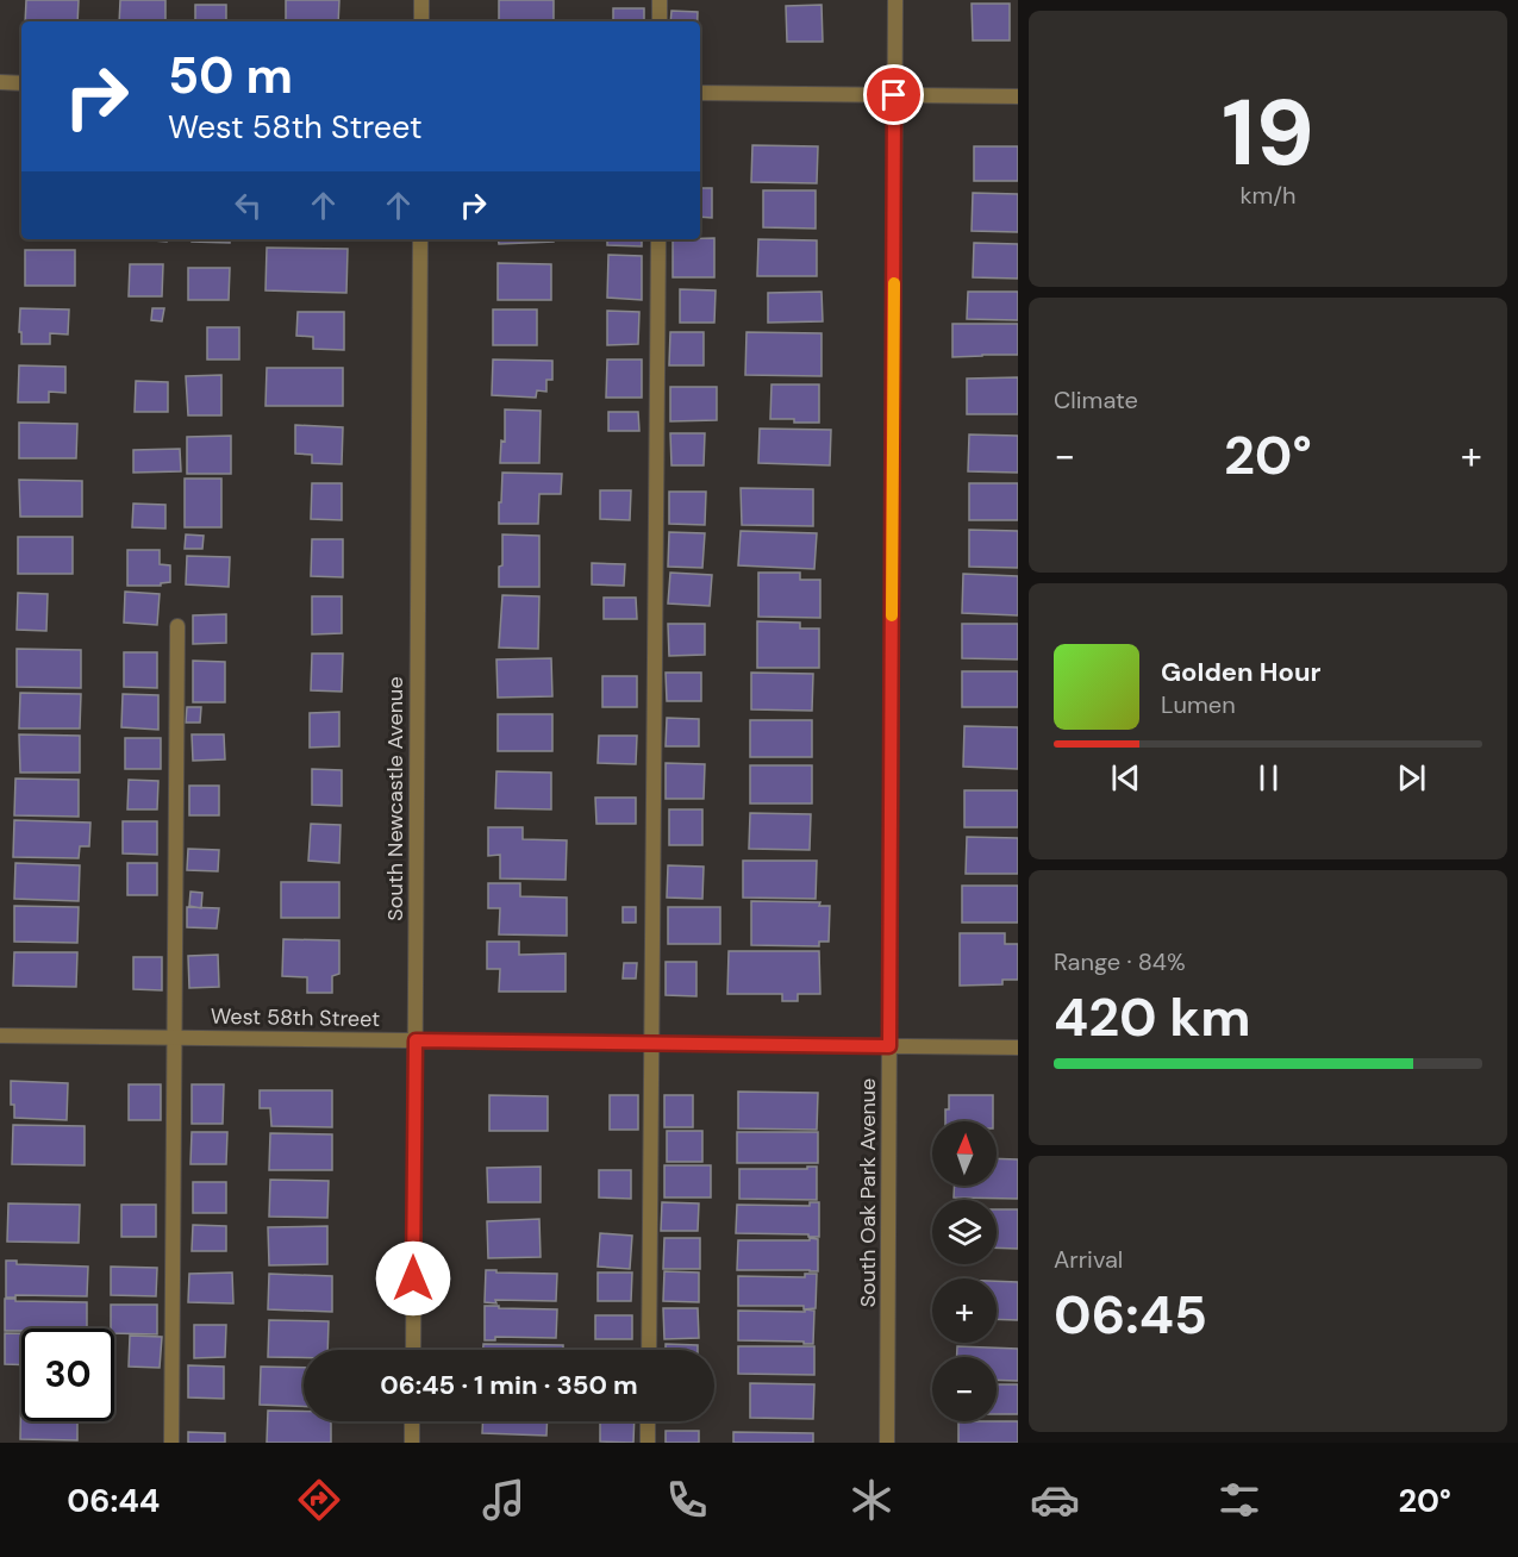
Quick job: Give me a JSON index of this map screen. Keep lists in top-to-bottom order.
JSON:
{
  "streets": {
    "street": ["South Newcastle Avenue", "West 58th Street", "South Oak Park Avenue"]
  },
  "crossings": [
    ["South Newcastle Avenue", "West 58th Street"],
    ["West 58th Street", "South Oak Park Avenue"]
  ],
  "north": "top",
  "page": {
    "tile": [
      ["19", "km/h"],
      "Climate",
      ["Range · 84%", "420 km"],
      ["Arrival", "06:45"]
    ],
    "turn": ["50 m", "West 58th Street"],
    "heat": ["−", "20°", "+"],
    "song": ["Golden Hour", "Lumen"],
    "map_buttons": ["+", "−"],
    "limit": "30",
    "trip": "06:45 · 1 min · 350 m",
    "tabs": ["06:44", "20°"]
  }
}
